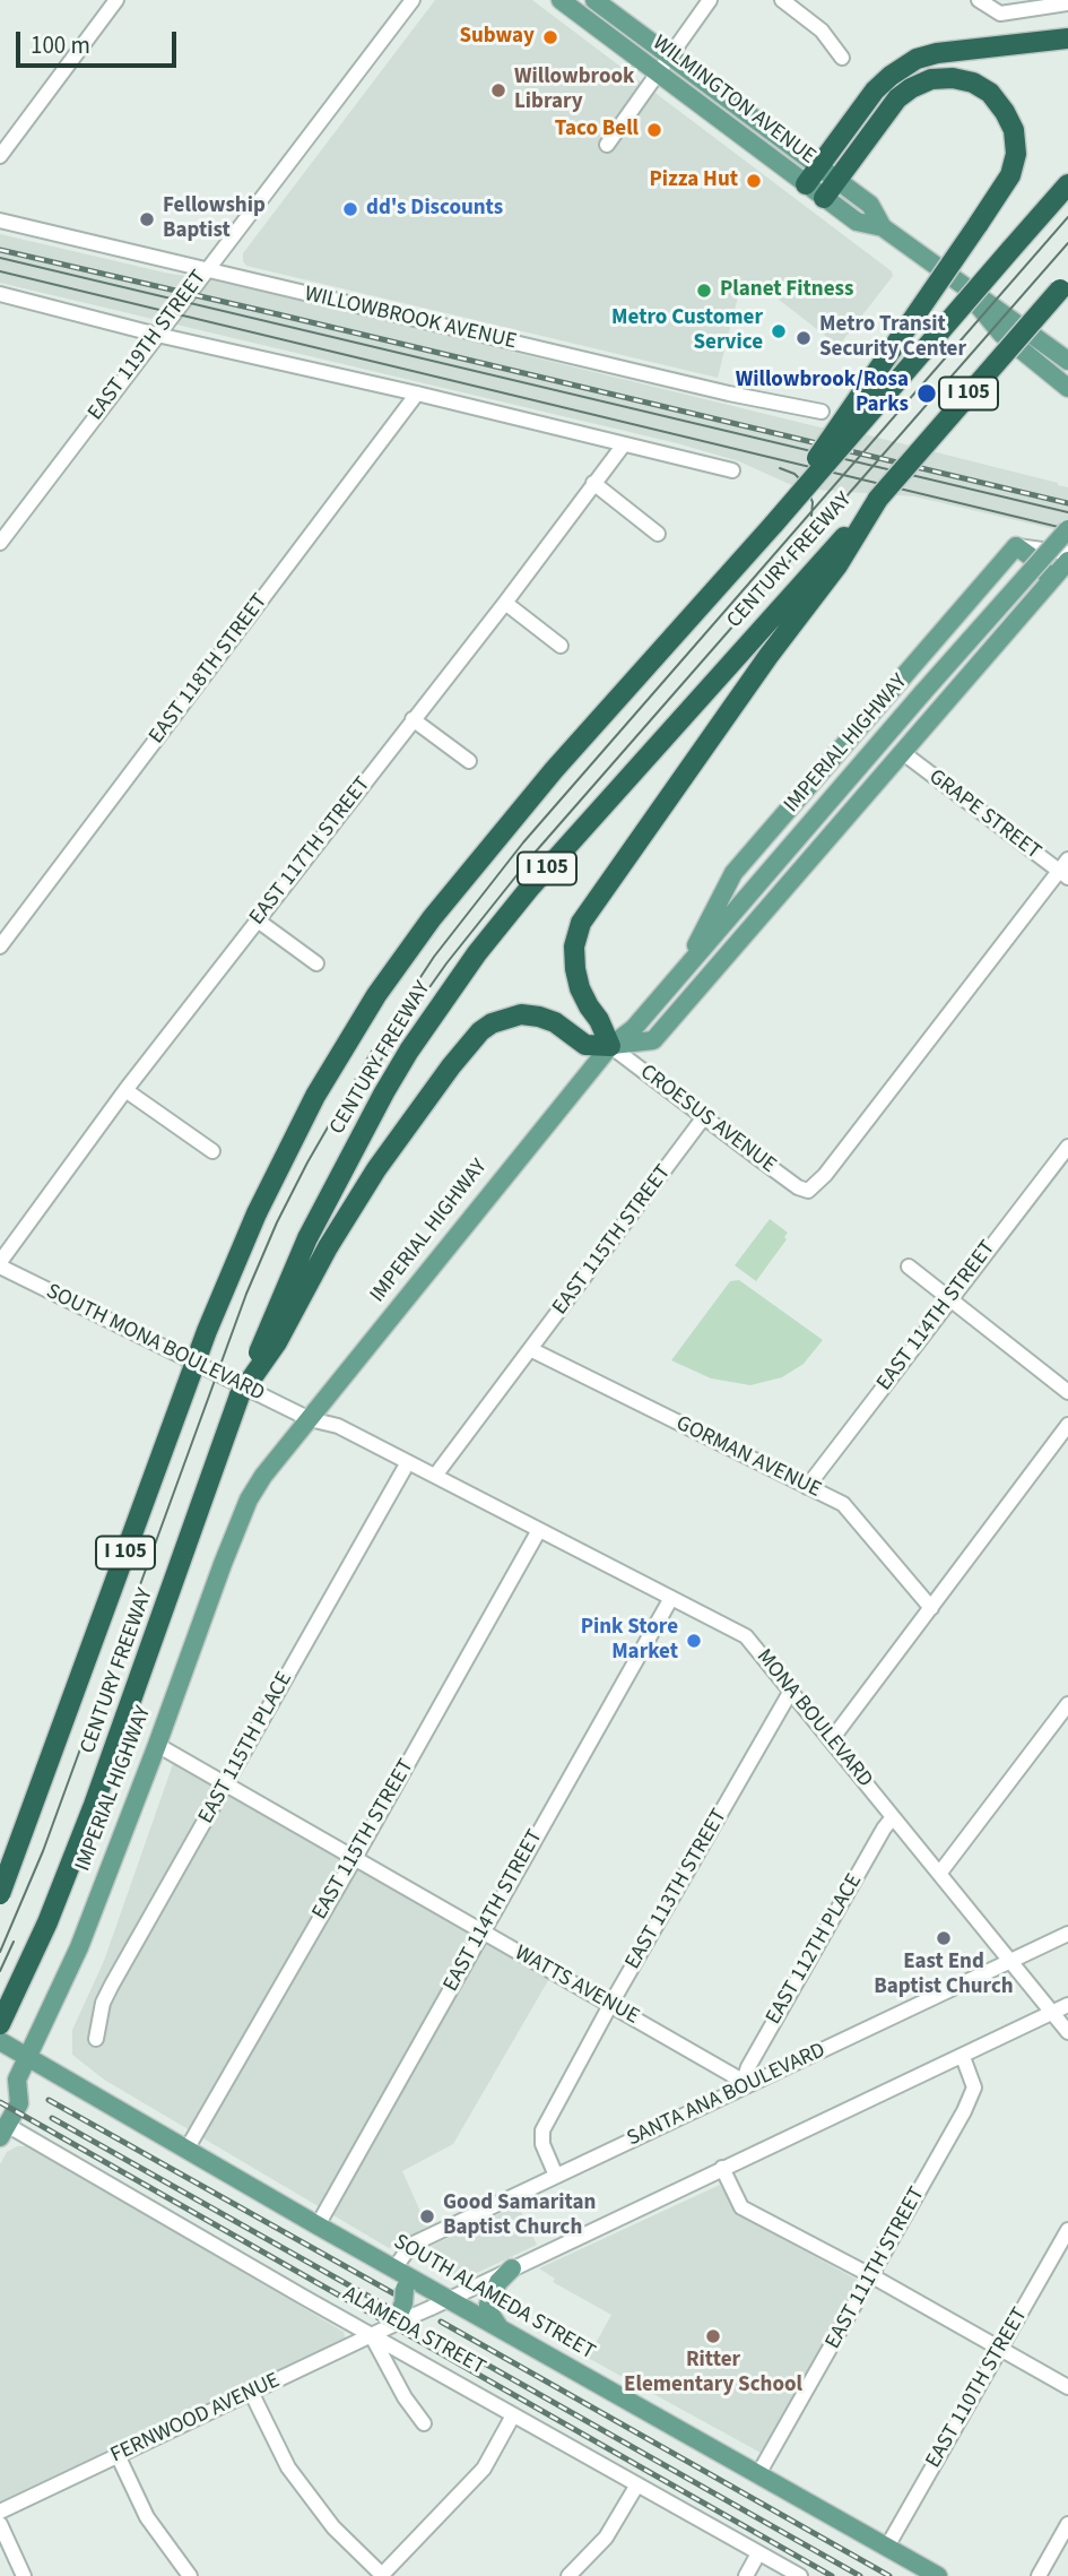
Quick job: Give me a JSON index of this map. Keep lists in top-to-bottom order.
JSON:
{
  "streets": {
    "highway": ["I 105", "CENTURY FREEWAY"],
    "main road": ["WILMINGTON AVENUE", "IMPERIAL HIGHWAY", "SOUTH ALAMEDA STREET"],
    "street": [
      "WILLOWBROOK AVENUE",
      "EAST 119TH STREET",
      "EAST 118TH STREET",
      "GRAPE STREET",
      "EAST 117TH STREET",
      "CROESUS AVENUE",
      "EAST 115TH STREET",
      "EAST 114TH STREET",
      "SOUTH MONA BOULEVARD",
      "GORMAN AVENUE",
      "MONA BOULEVARD",
      "EAST 115TH PLACE",
      "EAST 113TH STREET",
      "EAST 112TH PLACE",
      "WATTS AVENUE",
      "SANTA ANA BOULEVARD",
      "EAST 111TH STREET",
      "ALAMEDA STREET",
      "EAST 110TH STREET",
      "FERNWOOD AVENUE"
    ]
  },
  "crossings": [
    ["WILLOWBROOK AVENUE", "EAST 119TH STREET"],
    ["IMPERIAL HIGHWAY", "CROESUS AVENUE"],
    ["IMPERIAL HIGHWAY", "SOUTH MONA BOULEVARD"],
    ["IMPERIAL HIGHWAY", "MONA BOULEVARD"],
    ["IMPERIAL HIGHWAY", "WATTS AVENUE"],
    ["IMPERIAL HIGHWAY", "SOUTH ALAMEDA STREET"],
    ["IMPERIAL HIGHWAY", "ALAMEDA STREET"],
    ["GRAPE STREET", "CROESUS AVENUE"],
    ["EAST 117TH STREET", "SOUTH MONA BOULEVARD"],
    ["CROESUS AVENUE", "EAST 115TH STREET"],
    ["EAST 115TH STREET", "GORMAN AVENUE"],
    ["EAST 115TH STREET", "MONA BOULEVARD"],
    ["EAST 115TH STREET", "WATTS AVENUE"],
    ["EAST 115TH STREET", "SOUTH ALAMEDA STREET"],
    ["EAST 114TH STREET", "GORMAN AVENUE"],
    ["EAST 114TH STREET", "MONA BOULEVARD"],
    ["EAST 114TH STREET", "WATTS AVENUE"],
    ["EAST 114TH STREET", "SOUTH ALAMEDA STREET"],
    ["SOUTH MONA BOULEVARD", "MONA BOULEVARD"],
    ["MONA BOULEVARD", "EAST 115TH PLACE"],
    ["MONA BOULEVARD", "EAST 113TH STREET"],
    ["MONA BOULEVARD", "EAST 112TH PLACE"],
    ["MONA BOULEVARD", "SANTA ANA BOULEVARD"],
    ["EAST 115TH PLACE", "WATTS AVENUE"],
    ["EAST 113TH STREET", "WATTS AVENUE"],
    ["EAST 113TH STREET", "SANTA ANA BOULEVARD"],
    ["EAST 112TH PLACE", "WATTS AVENUE"],
    ["EAST 112TH PLACE", "SANTA ANA BOULEVARD"],
    ["WATTS AVENUE", "SANTA ANA BOULEVARD"],
    ["SANTA ANA BOULEVARD", "SOUTH ALAMEDA STREET"],
    ["EAST 111TH STREET", "SOUTH ALAMEDA STREET"],
    ["SOUTH ALAMEDA STREET", "EAST 110TH STREET"],
    ["ALAMEDA STREET", "FERNWOOD AVENUE"]
  ],
  "places": [
    "Subway",
    "Willowbrook Library",
    "Taco Bell",
    "Pizza Hut",
    "dd's Discounts",
    "Fellowship Baptist",
    "Planet Fitness",
    "Metro Customer Service",
    "Metro Transit Security Center",
    "Willowbrook/Rosa Parks",
    "Pink Store Market",
    "East End Baptist Church",
    "Good Samaritan Baptist Church",
    "Ritter Elementary School"
  ],
  "scale_bar": "100 m"
}
